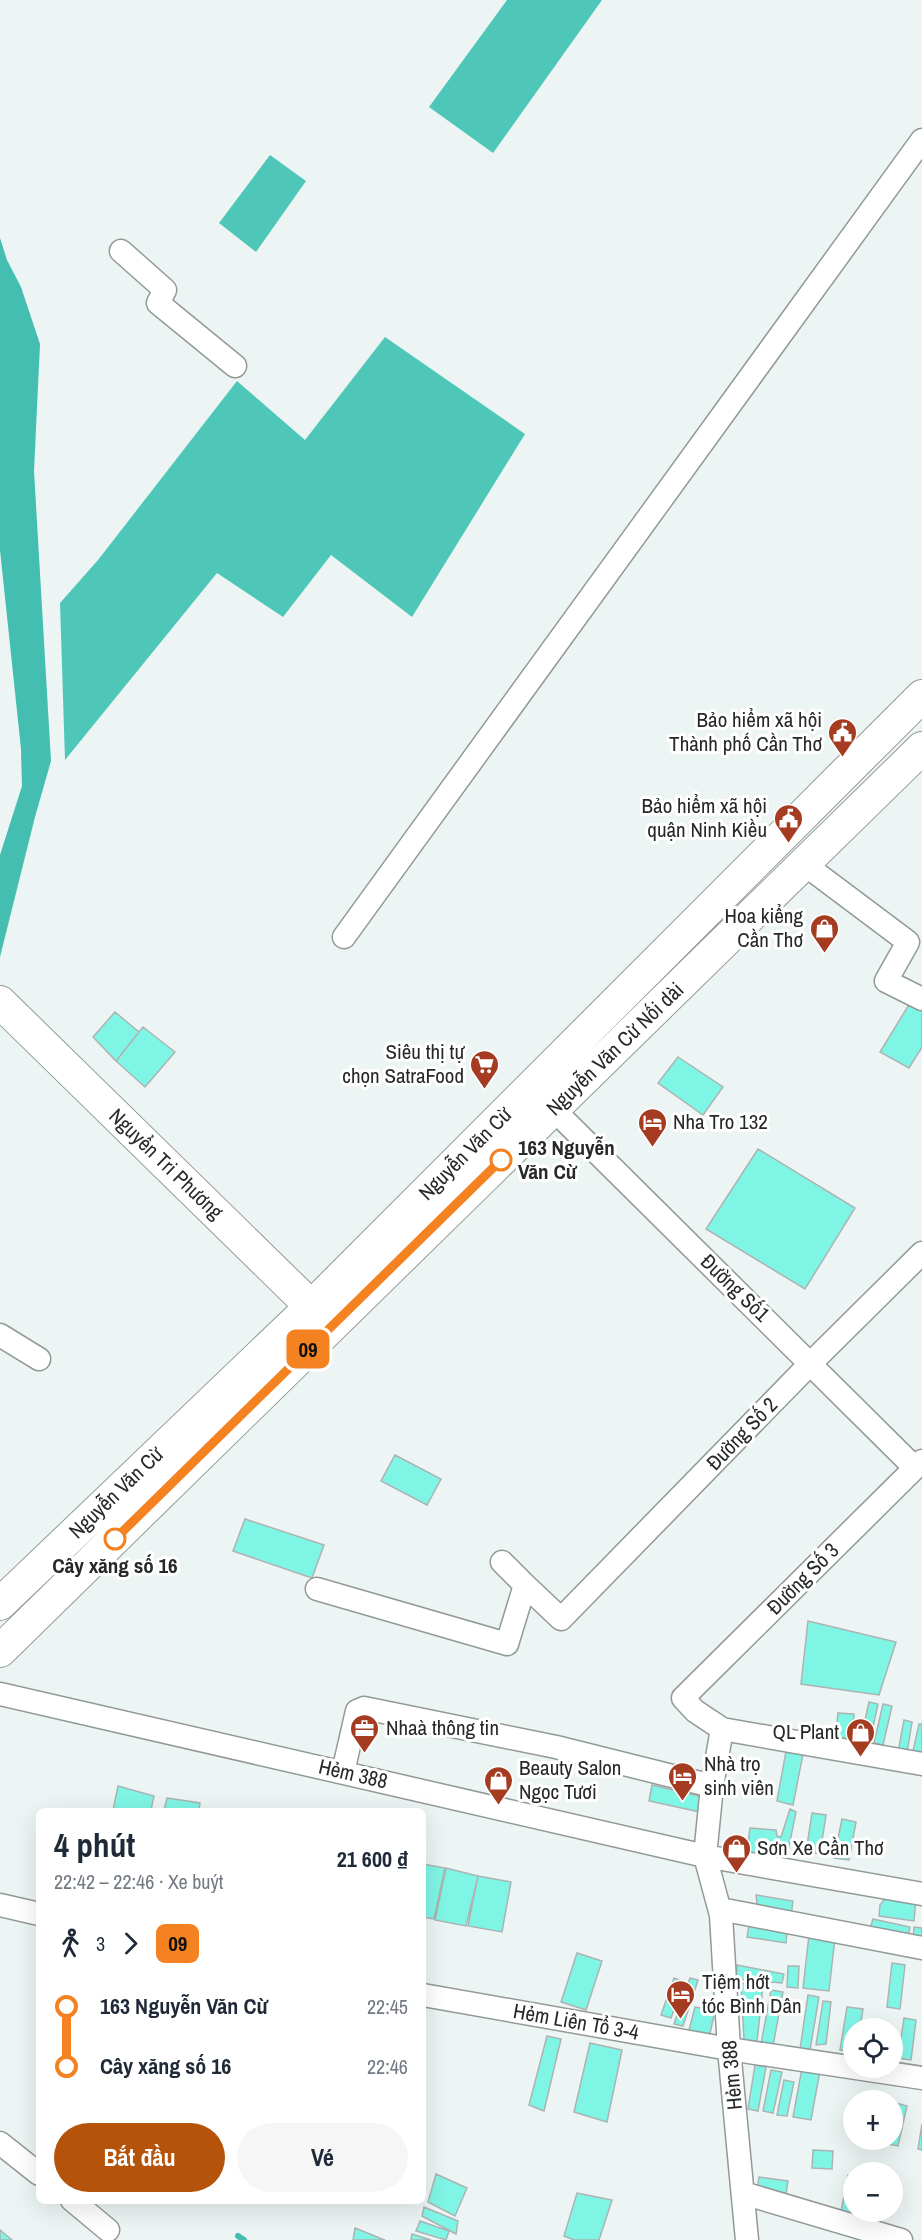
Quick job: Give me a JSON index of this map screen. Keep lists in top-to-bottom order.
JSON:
{
  "streets": {
    "main road": ["Nguyễn Văn Cừ Nối dài", "Nguyễn Văn Cừ", "Nguyển Tri Phương"],
    "street": [
      "Đường Số1",
      "Đường Số 2",
      "Đường Số 3",
      "Hẻm 388",
      "Hẻm Liên Tổ 3-4"
    ]
  },
  "crossings": [
    ["Nguyễn Văn Cừ Nối dài", "Nguyễn Văn Cừ"],
    ["Nguyễn Văn Cừ Nối dài", "Nguyển Tri Phương"],
    ["Nguyễn Văn Cừ Nối dài", "Đường Số1"],
    ["Nguyễn Văn Cừ", "Nguyển Tri Phương"],
    ["Đường Số1", "Đường Số 2"],
    ["Đường Số1", "Đường Số 3"],
    ["Đường Số 3", "Hẻm 388"],
    ["Hẻm 388", "Hẻm Liên Tổ 3-4"]
  ],
  "places": {
    "public building": ["Bảo hiểm xã hội Thành phố Cần Thơ", "Bảo hiểm xã hội quận Ninh Kiều"],
    "shop": [
      "Hoa kiểng Cần Thơ",
      "QL Plant",
      "Beauty Salon Ngọc Tươi",
      "Sơn Xe Cần Thơ"
    ],
    "supermarket": ["Siêu thị tự chọn SatraFood"],
    "hotel": ["Nha Tro 132", "Nhà trọ sinh viên", "Tiệm hớt tóc Bình Dân"],
    "other": ["163 Nguyễn Văn Cừ", "Cây xăng số 16"],
    "office": ["Nhaà thông tin"]
  },
  "lines": ["bus line 09"],
  "page": {
    "on_map": "09",
    "heading": ["4 phút", "22:42 – 22:46 · Xe buýt", "21 600 ₫"],
    "legs": ["3", "09"],
    "list": [
      {
        "name": "163 Nguyễn Văn Cừ",
        "value": "22:45"
      },
      {
        "name": "Cây xăng số 16",
        "value": "22:46"
      }
    ],
    "map_buttons": ["+", "−"],
    "buttons": ["Bắt đầu", "Vé"]
  }
}
